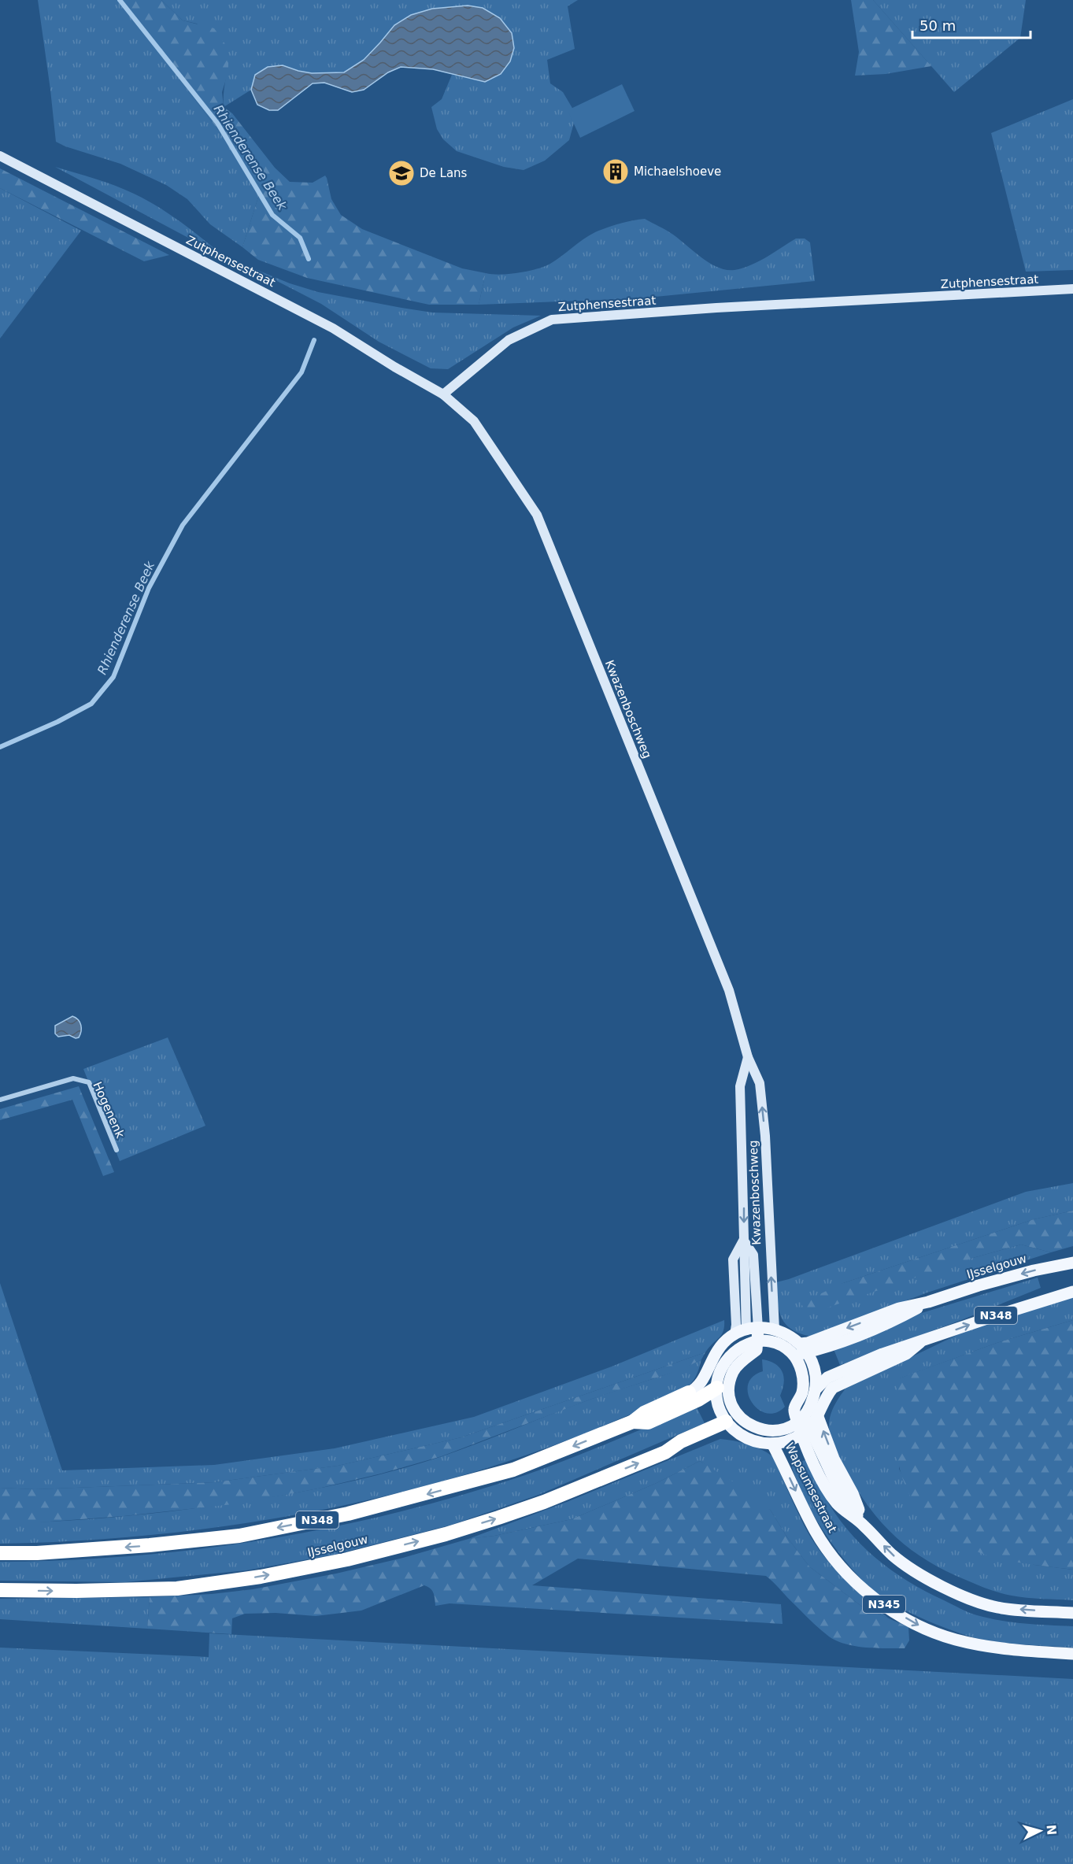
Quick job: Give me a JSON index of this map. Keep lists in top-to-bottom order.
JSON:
{
  "streets": {
    "highway": ["IJsselgouw", "N348"],
    "main road": ["Wapsumsestraat", "N345"],
    "street": ["Zutphensestraat", "Kwazenboschweg", "Hogenenk"]
  },
  "crossings": [
    ["Zutphensestraat", "Kwazenboschweg"],
    ["N348", "Wapsumsestraat"]
  ],
  "water": ["Rhienderense Beek"],
  "places": {
    "building": ["Michaelshoeve"],
    "school or university": ["De Lans"]
  },
  "scale_bar": "50 m",
  "north": "right"
}
